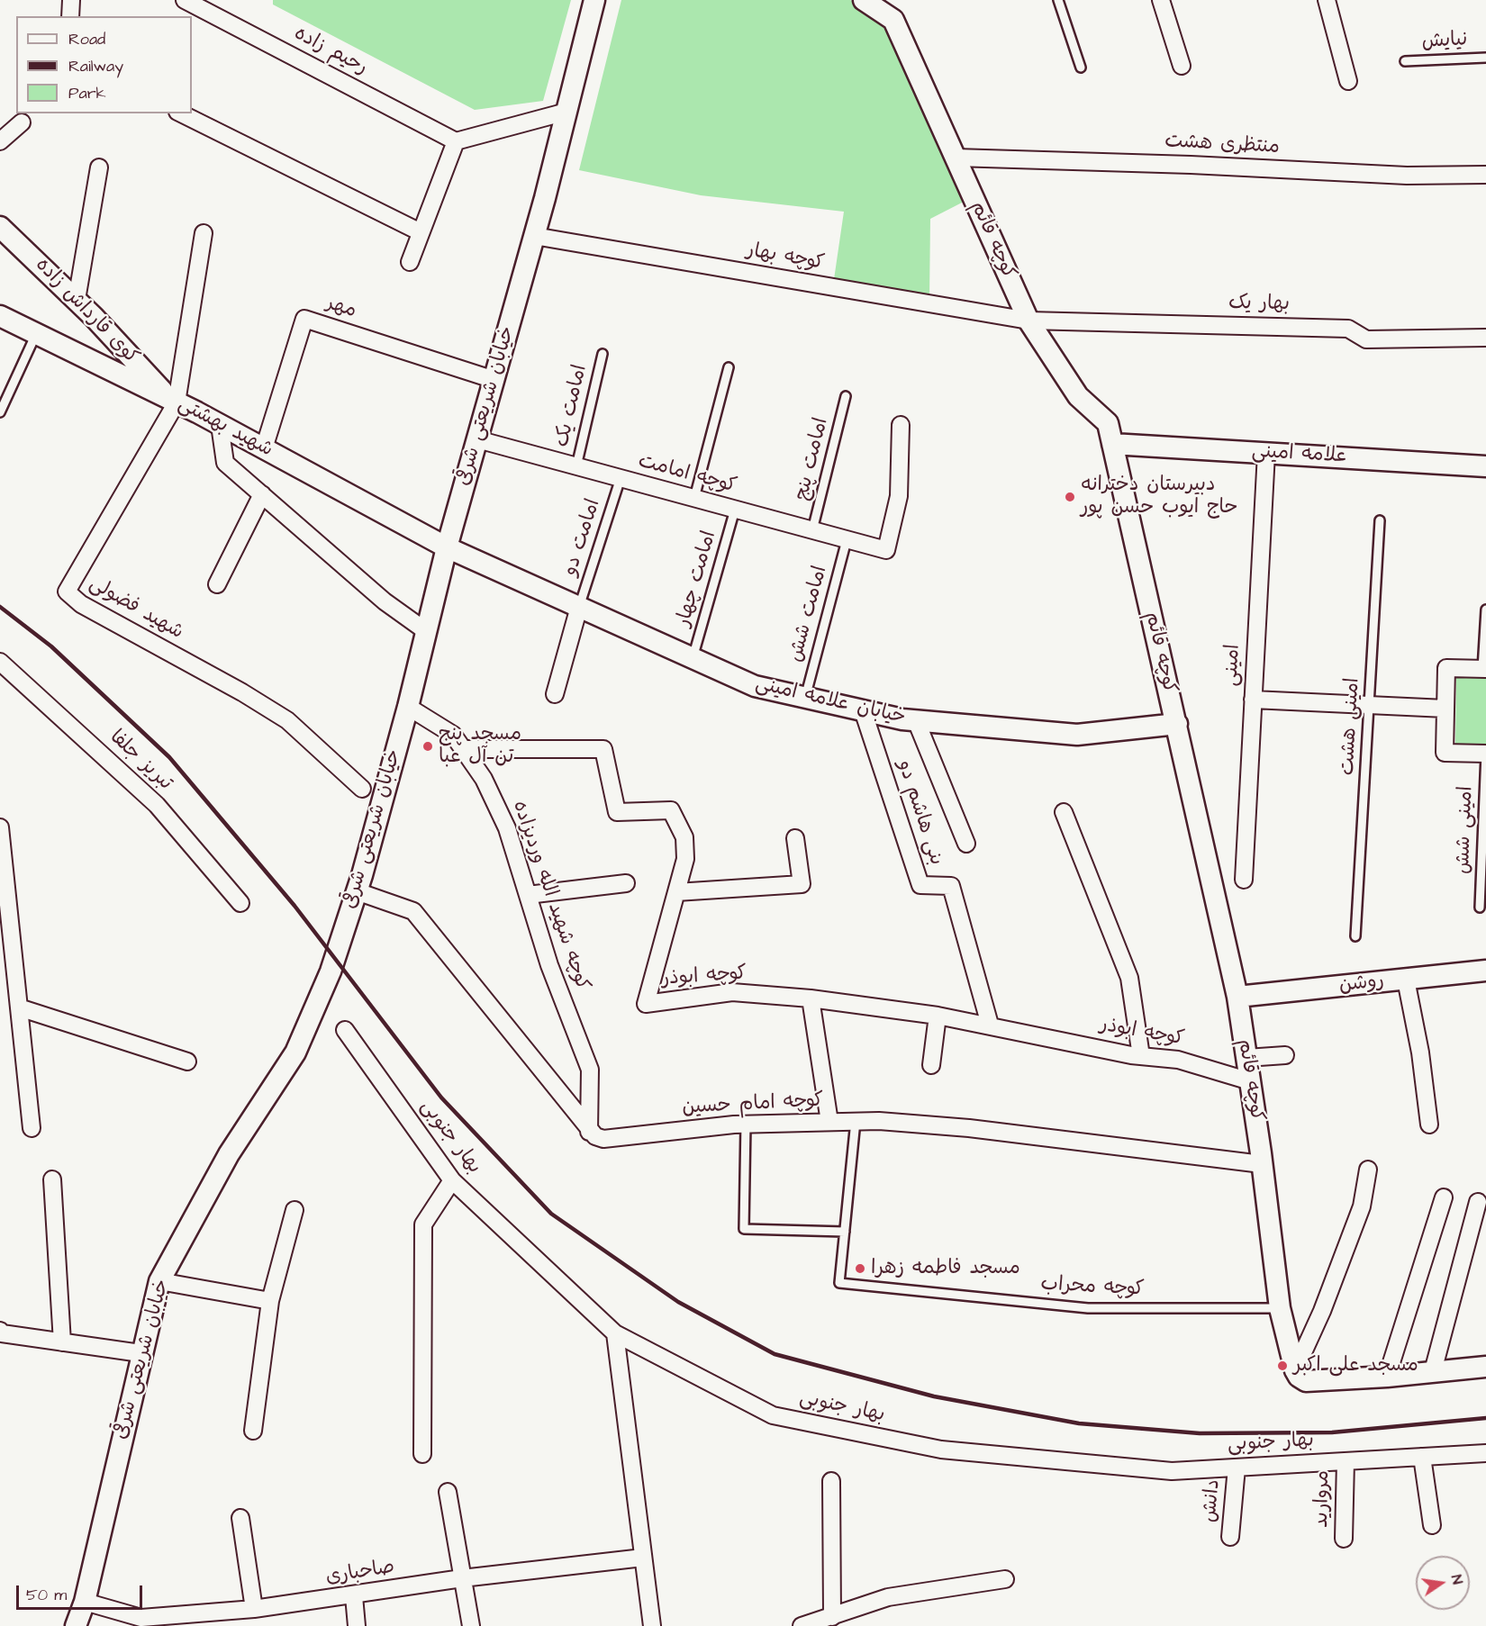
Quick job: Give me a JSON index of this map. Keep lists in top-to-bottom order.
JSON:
{
  "streets": {
    "street": [
      "رحیم زاده",
      "منتظری هشت",
      "کوچه قائم",
      "کوچه بهار",
      "بهار یک",
      "مهر",
      "کوی قارداش زاده",
      "خیابان شریعتی شرقی",
      "شهید بهشتی",
      "علامه امینی",
      "کوچه امامت",
      "شهید فضولی",
      "امینی",
      "خیابان علامه امینی",
      "تبریز جلفا",
      "بنی هاشم دو",
      "کوچه شهید الله وردیزاده",
      "کوچه ابوذر",
      "روشن",
      "کوچه امام حسین",
      "بهار جنوبی",
      "مروارید",
      "دانش",
      "صاحباری"
    ],
    "lane": [
      "نیایش",
      "امامت یک",
      "امامت پنج",
      "امامت دو",
      "امامت چهار",
      "امامت شش",
      "امینی هشت",
      "امینی شش",
      "کوچه محراب"
    ]
  },
  "crossings": [
    ["منتظری هشت", "کوچه قائم"],
    ["کوچه قائم", "کوچه بهار"],
    ["کوچه قائم", "بهار یک"],
    ["کوچه قائم", "علامه امینی"],
    ["کوچه قائم", "خیابان علامه امینی"],
    ["کوچه قائم", "کوچه ابوذر"],
    ["کوچه قائم", "روشن"],
    ["کوچه قائم", "کوچه امام حسین"],
    ["کوچه قائم", "کوچه محراب"],
    ["کوچه بهار", "بهار یک"],
    ["کوچه بهار", "خیابان شریعتی شرقی"],
    ["مهر", "خیابان شریعتی شرقی"],
    ["مهر", "شهید بهشتی"],
    ["کوی قارداش زاده", "شهید بهشتی"],
    ["کوی قارداش زاده", "شهید فضولی"],
    ["خیابان شریعتی شرقی", "شهید بهشتی"],
    ["خیابان شریعتی شرقی", "کوچه امامت"],
    ["خیابان شریعتی شرقی", "خیابان علامه امینی"],
    ["خیابان شریعتی شرقی", "کوچه شهید الله وردیزاده"],
    ["خیابان شریعتی شرقی", "صاحباری"],
    ["امامت یک", "کوچه امامت"],
    ["شهید بهشتی", "شهید فضولی"],
    ["شهید بهشتی", "خیابان علامه امینی"],
    ["علامه امینی", "امینی"],
    ["امامت پنج", "کوچه امامت"],
    ["کوچه امامت", "امامت دو"],
    ["کوچه امامت", "امامت چهار"],
    ["کوچه امامت", "امامت شش"],
    ["امامت دو", "خیابان علامه امینی"],
    ["امامت چهار", "خیابان علامه امینی"],
    ["امامت شش", "خیابان علامه امینی"],
    ["خیابان علامه امینی", "بنی هاشم دو"],
    ["بنی هاشم دو", "کوچه ابوذر"],
    ["کوچه شهید الله وردیزاده", "کوچه ابوذر"],
    ["کوچه شهید الله وردیزاده", "کوچه امام حسین"],
    ["بهار جنوبی", "مروارید"],
    ["بهار جنوبی", "دانش"]
  ],
  "places": [
    "دبیرستان دخترانه حاج ایوب حسن پور",
    "مسجد پنج تن آل عبا",
    "مسجد فاطمه زهرا",
    "مسجد علی اکبر"
  ],
  "legend": ["Road", "Railway", "Park"],
  "scale_bar": "50 m",
  "north": "right"
}
